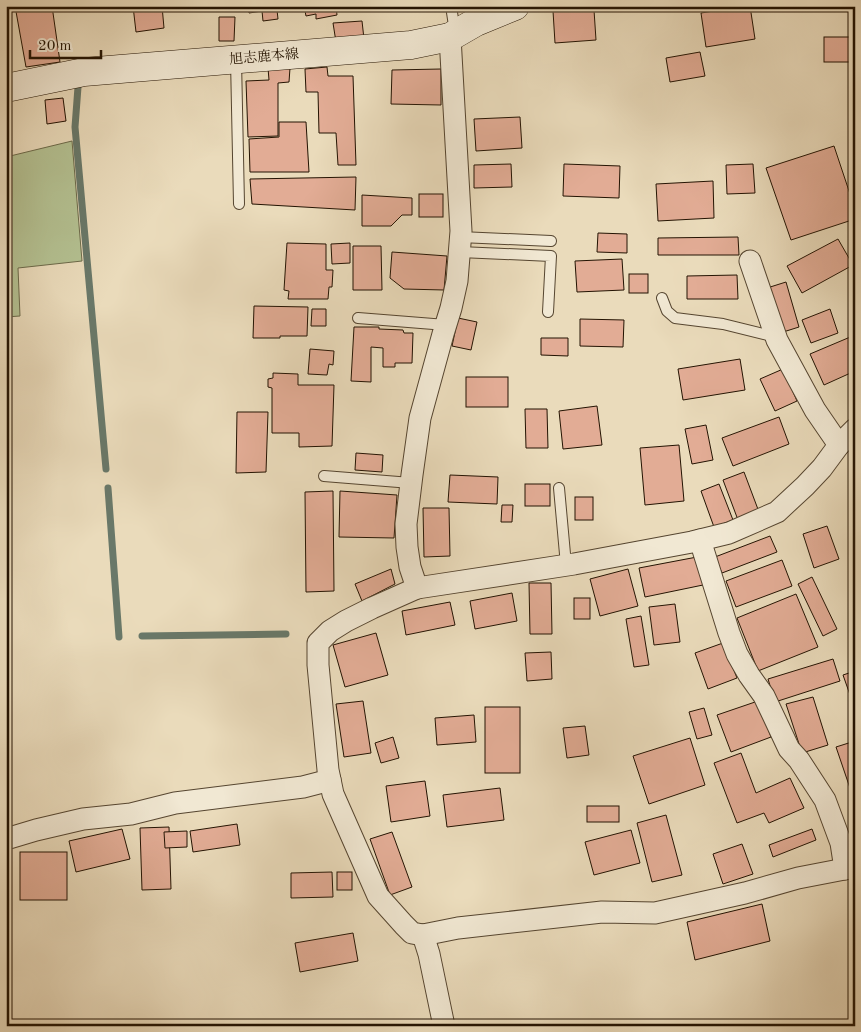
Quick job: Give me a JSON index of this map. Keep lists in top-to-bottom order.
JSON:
{
  "streets": {
    "main road": ["旭志鹿本線"]
  },
  "scale_bar": "20 m"
}
